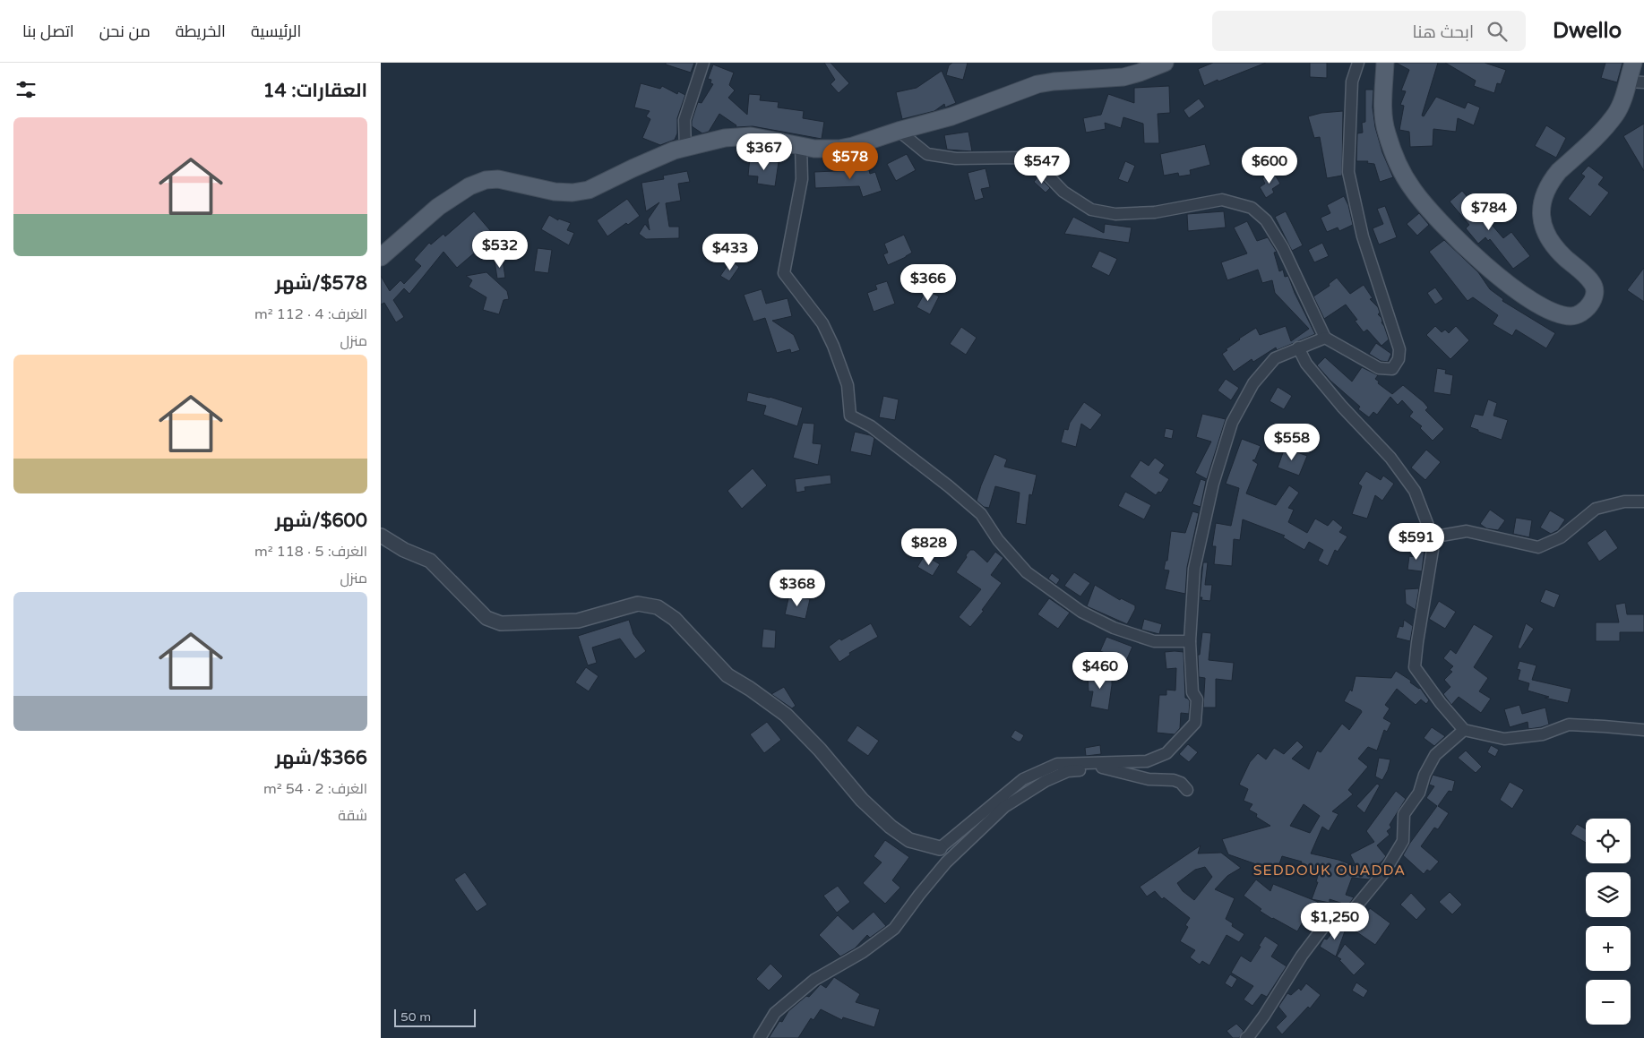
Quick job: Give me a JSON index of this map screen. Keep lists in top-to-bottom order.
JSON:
{
  "districts": ["SEDDOUK OUADDA"],
  "scale_bar": "50 m",
  "page": {
    "header": "Dwello",
    "search": "ابحث هنا",
    "nav": [
      "الرئيسية",
      "الخريطة",
      "من نحن",
      "اتصل بنا"
    ],
    "heading": "العقارات: 14",
    "list": [
      {
        "name": "$578/شهر",
        "note": "الغرف: 4 · 112 m² · منزل"
      },
      {
        "name": "$600/شهر",
        "note": "الغرف: 5 · 118 m² · منزل"
      },
      {
        "name": "$366/شهر",
        "note": "الغرف: 2 · 54 m² · شقة"
      }
    ],
    "price": [
      "$367",
      "$578",
      "$547",
      "$600",
      "$784",
      "$532",
      "$433",
      "$366",
      "$558",
      "$591",
      "$828",
      "$368",
      "$460",
      "$1,250"
    ],
    "map_buttons": ["+", "−"],
    "scale": "50 m"
  }
}
